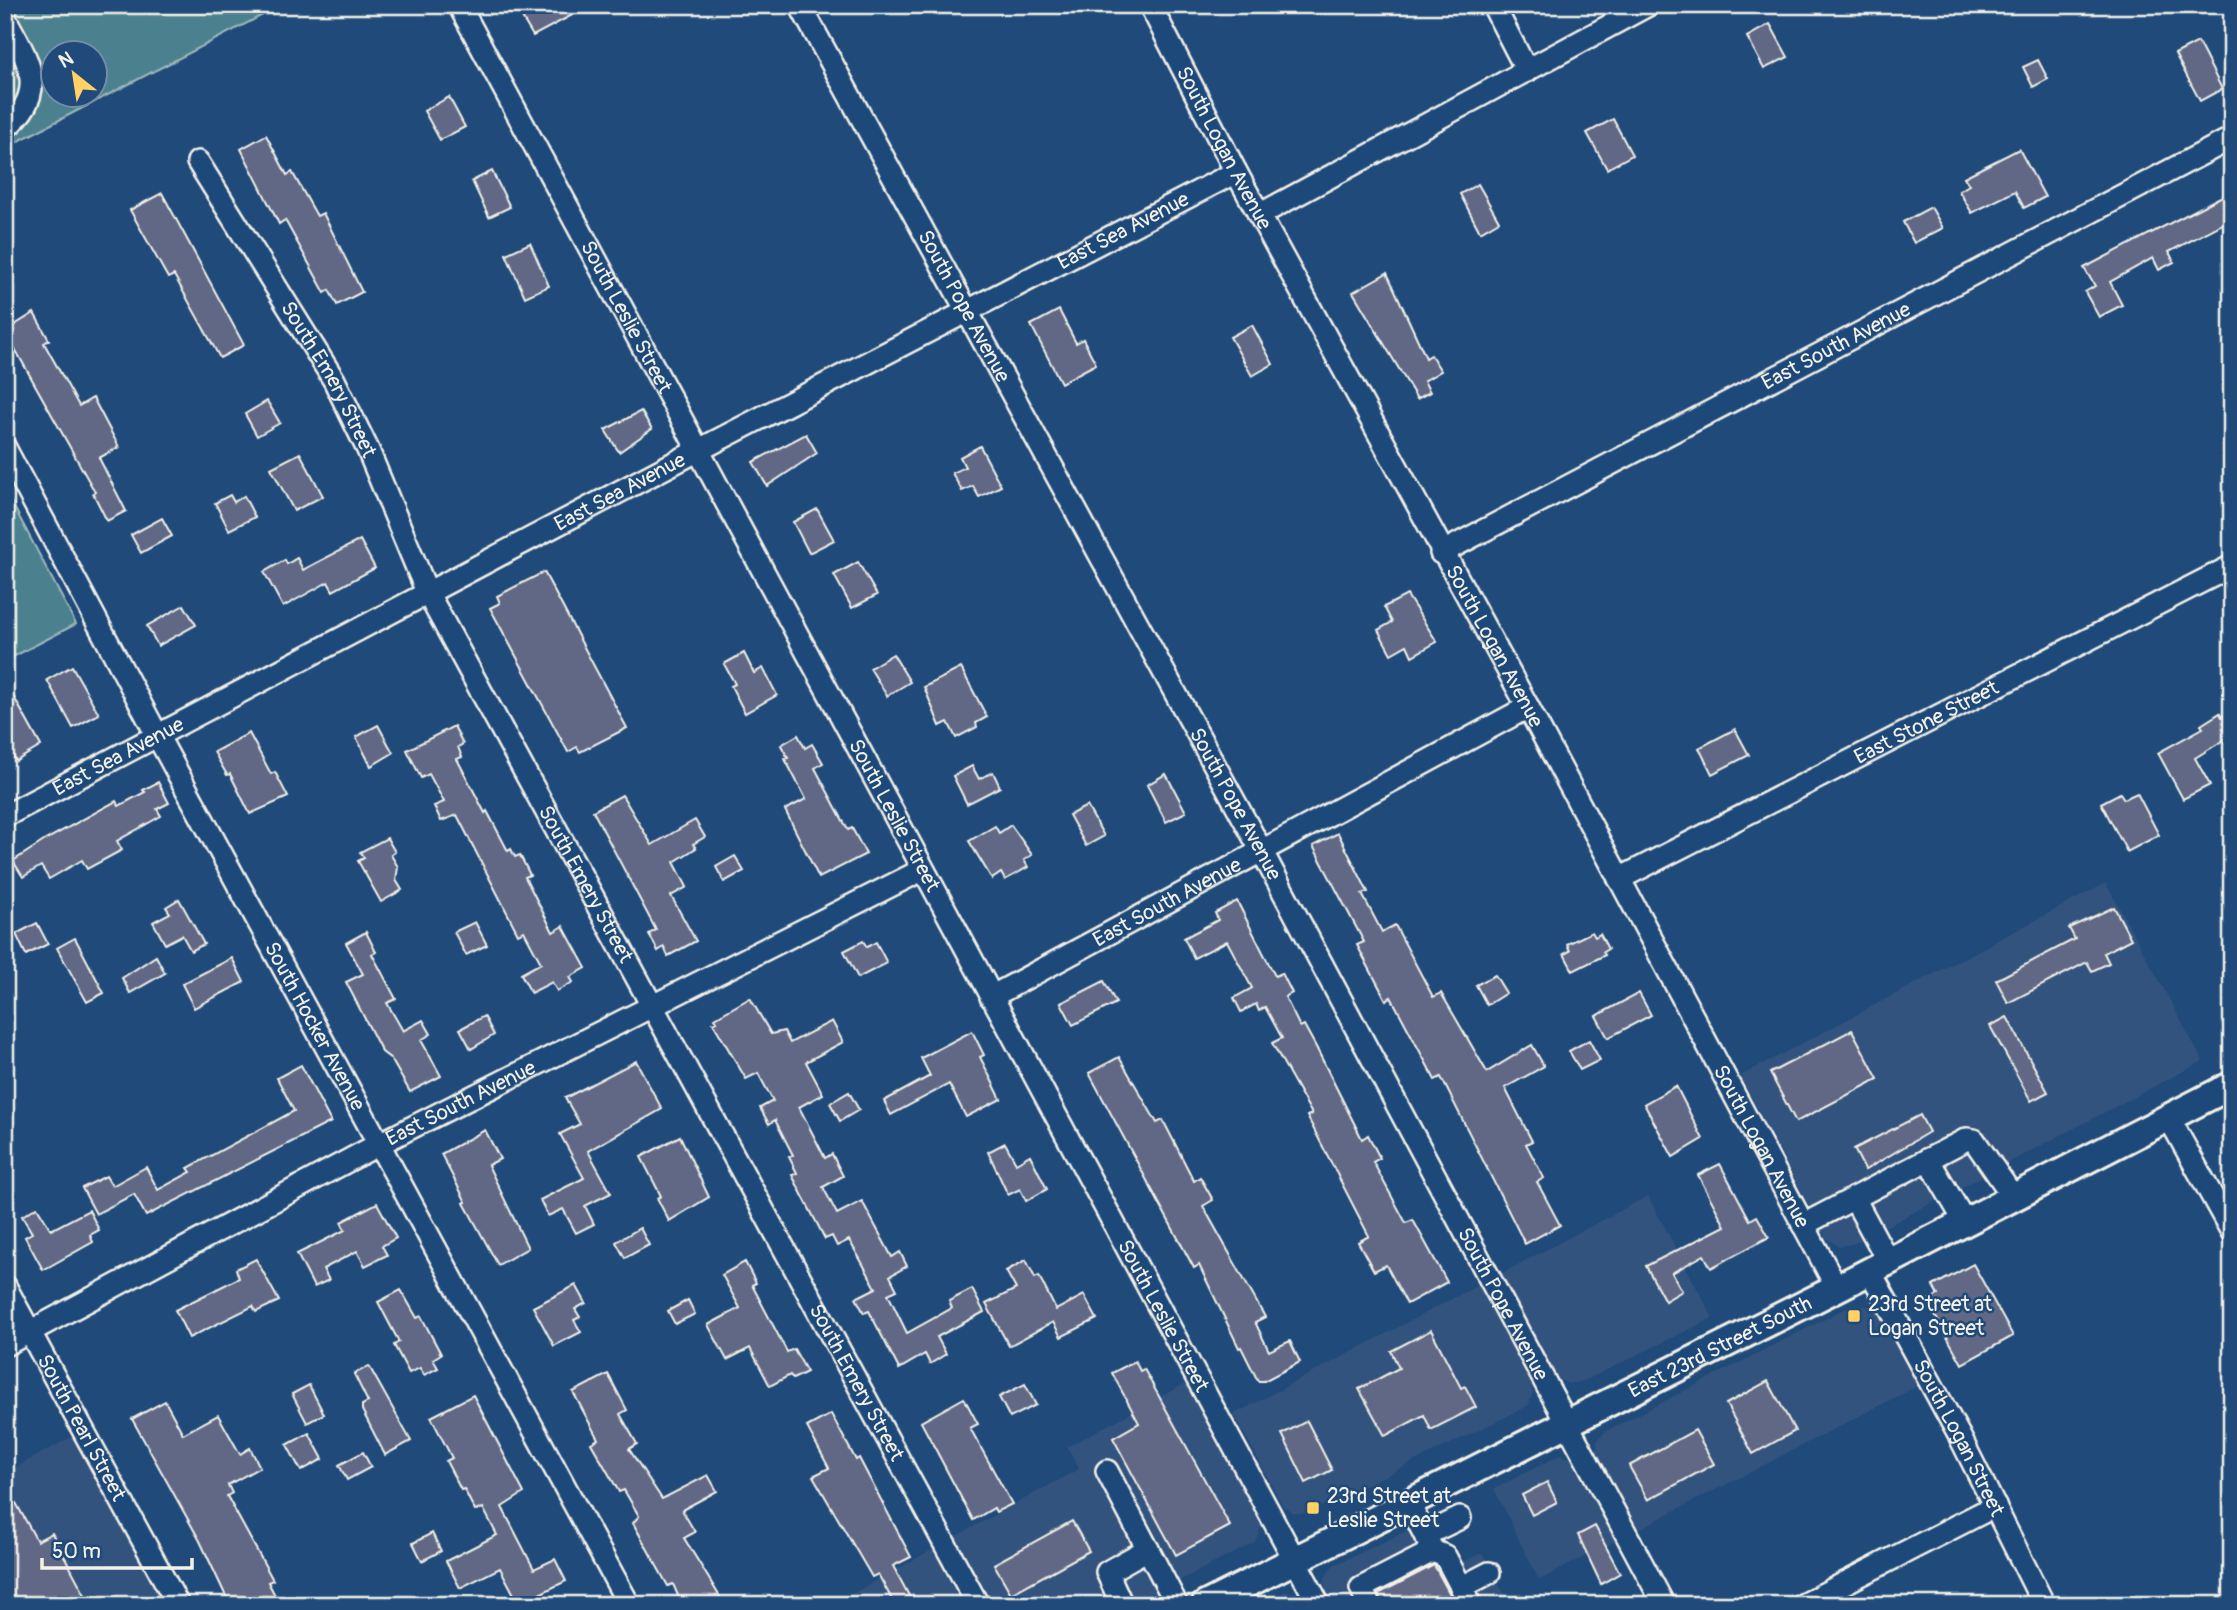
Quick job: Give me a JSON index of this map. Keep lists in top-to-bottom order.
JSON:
{
  "streets": {
    "main road": ["East 23rd Street South"],
    "street": [
      "South Logan Avenue",
      "East Sea Avenue",
      "South Pope Avenue",
      "South Leslie Street",
      "East South Avenue",
      "South Emery Street",
      "East Stone Street",
      "South Hocker Avenue",
      "South Pearl Street",
      "South Logan Street"
    ]
  },
  "crossings": [
    ["South Logan Avenue", "East Sea Avenue"],
    ["South Logan Avenue", "East South Avenue"],
    ["South Logan Avenue", "East Stone Street"],
    ["South Logan Avenue", "East 23rd Street South"],
    ["East Sea Avenue", "South Pope Avenue"],
    ["East Sea Avenue", "South Leslie Street"],
    ["East Sea Avenue", "South Emery Street"],
    ["East Sea Avenue", "South Hocker Avenue"],
    ["South Pope Avenue", "East South Avenue"],
    ["South Pope Avenue", "East 23rd Street South"],
    ["South Leslie Street", "East South Avenue"],
    ["South Leslie Street", "East 23rd Street South"],
    ["East South Avenue", "South Emery Street"],
    ["East South Avenue", "South Hocker Avenue"],
    ["East South Avenue", "South Pearl Street"],
    ["East 23rd Street South", "South Logan Street"]
  ],
  "places": {
    "transit": ["23rd Street at Logan Street", "23rd Street at Leslie Street"]
  },
  "scale_bar": "50 m",
  "north": "top left"
}
